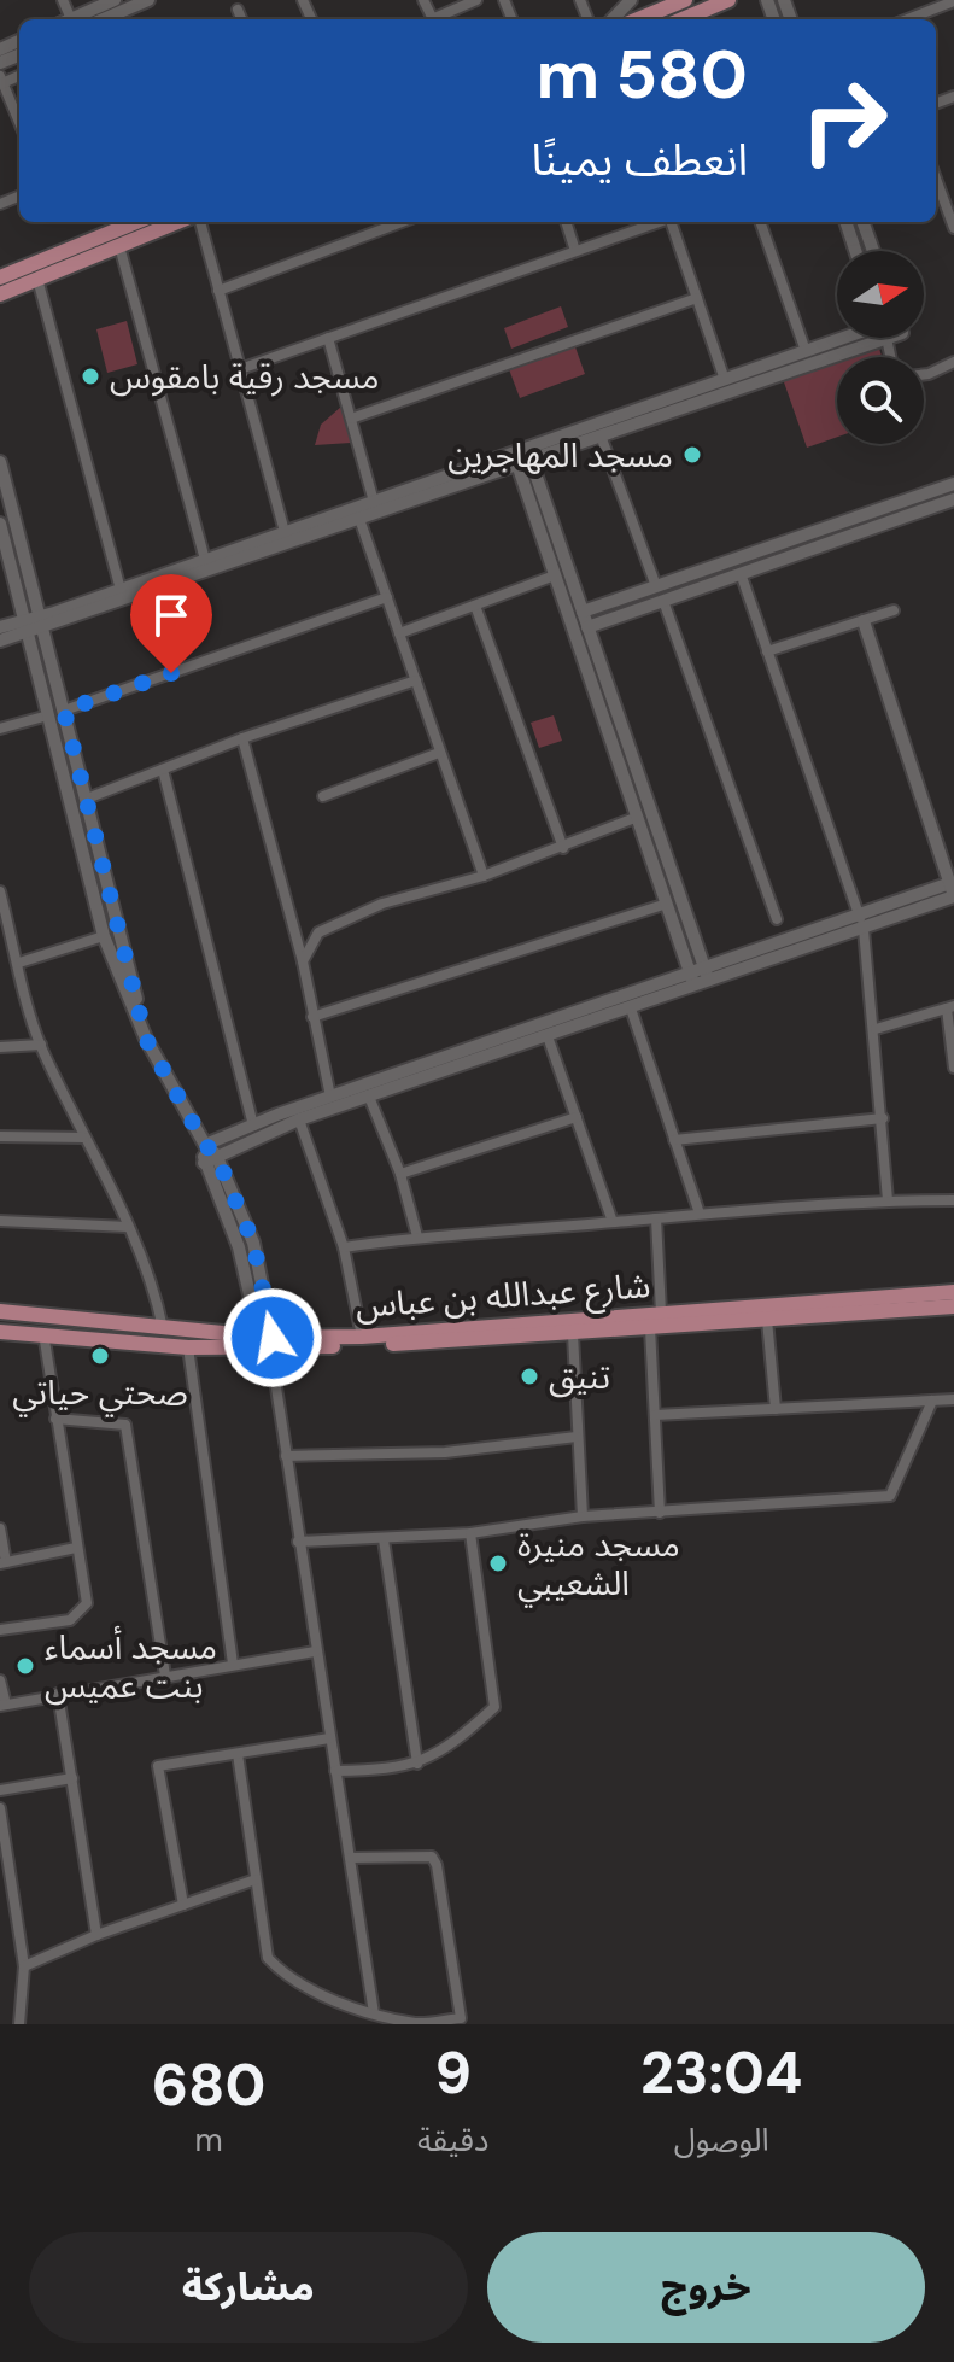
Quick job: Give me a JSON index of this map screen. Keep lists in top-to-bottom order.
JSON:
{
  "streets": {
    "main road": ["شارع عبدالله بن عباس"]
  },
  "places": [
    "مسجد رقية بامقوس",
    "مسجد المهاجرين",
    "صحتي حياتي",
    "تنيق",
    "مسجد منيرة الشعيبي",
    "مسجد أسماء بنت عميس"
  ],
  "north": "right",
  "page": {
    "turn": ["580 m", "انعطف يمينًا"],
    "eta": [
      "23:04",
      "الوصول",
      "9",
      "دقيقة",
      "680",
      "m"
    ],
    "buttons": ["خروج", "مشاركة"]
  }
}
